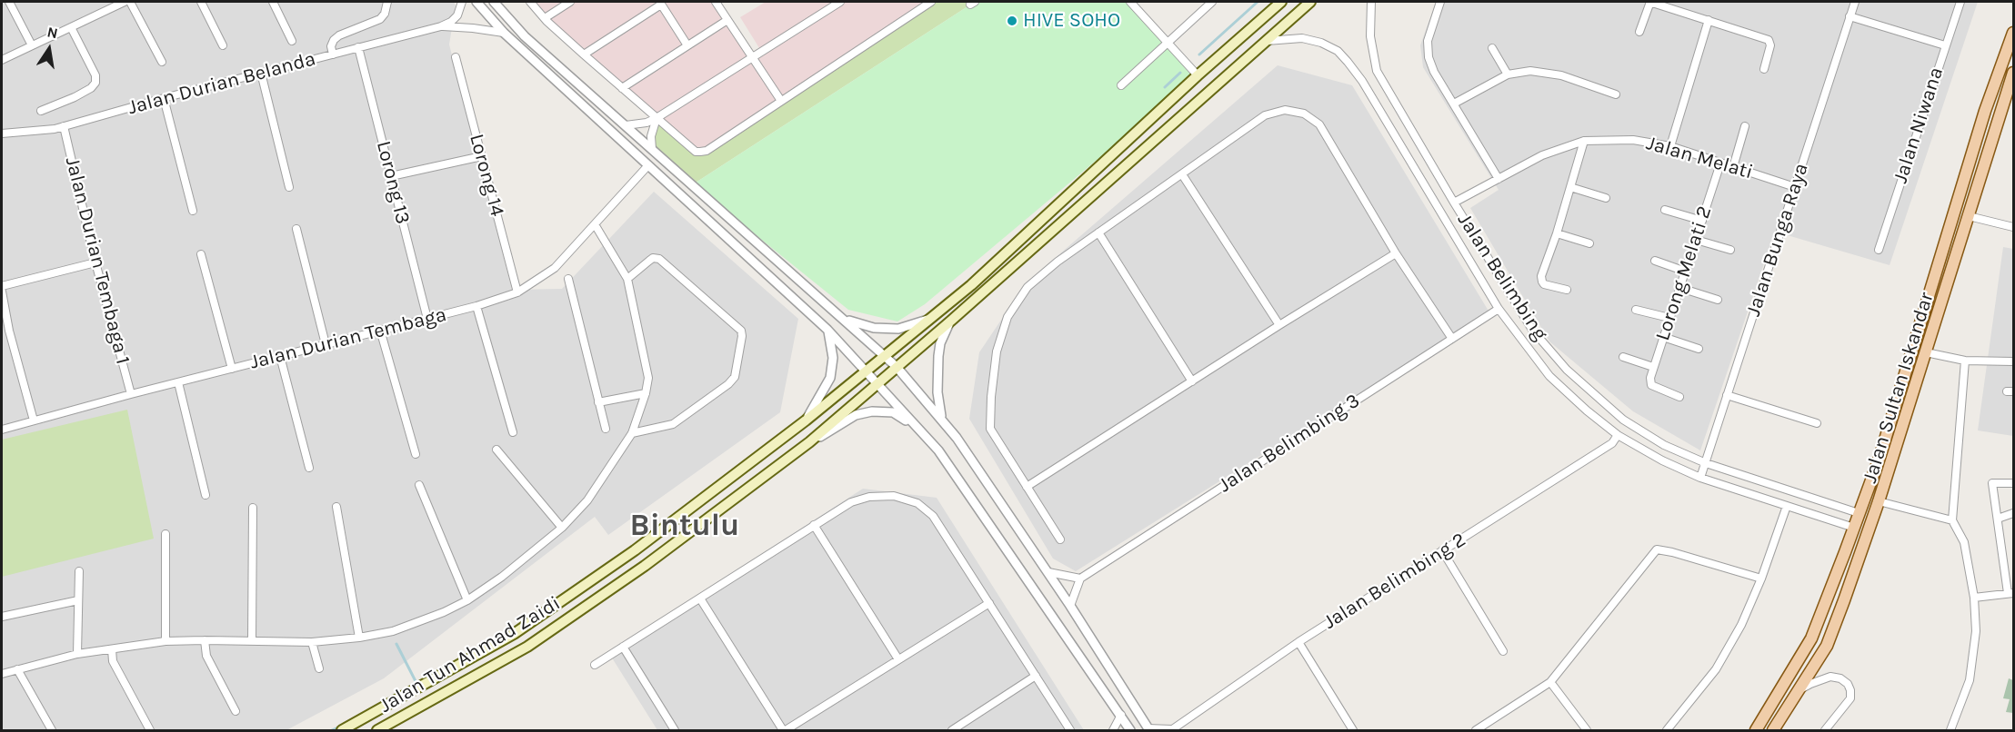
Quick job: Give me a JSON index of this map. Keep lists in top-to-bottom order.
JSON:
{
  "streets": {
    "main road": ["Jalan Sultan Iskandar", "Jalan Tun Ahmad Zaidi"],
    "street": [
      "Jalan Durian Belanda",
      "Jalan Niwana",
      "Jalan Melati",
      "Lorong 14",
      "Lorong 13",
      "Jalan Bunga Raya",
      "Jalan Durian Tembaga 1",
      "Lorong Melati 2",
      "Jalan Belimbing",
      "Jalan Durian Tembaga",
      "Jalan Belimbing 3",
      "Jalan Belimbing 2"
    ]
  },
  "crossings": [
    ["Jalan Durian Belanda", "Lorong 13"],
    ["Jalan Durian Belanda", "Jalan Durian Tembaga 1"],
    ["Jalan Melati", "Jalan Bunga Raya"],
    ["Jalan Melati", "Lorong Melati 2"],
    ["Jalan Melati", "Jalan Belimbing"],
    ["Lorong 14", "Jalan Durian Tembaga"],
    ["Lorong 13", "Jalan Durian Tembaga"],
    ["Jalan Bunga Raya", "Jalan Belimbing"],
    ["Jalan Durian Tembaga 1", "Jalan Durian Tembaga"],
    ["Jalan Belimbing", "Jalan Sultan Iskandar"],
    ["Jalan Belimbing", "Jalan Belimbing 3"],
    ["Jalan Belimbing", "Jalan Belimbing 2"],
    ["Jalan Belimbing", "Jalan Tun Ahmad Zaidi"]
  ],
  "districts": ["Bintulu"],
  "places": ["HIVE SOHO"],
  "north": "top"
}
